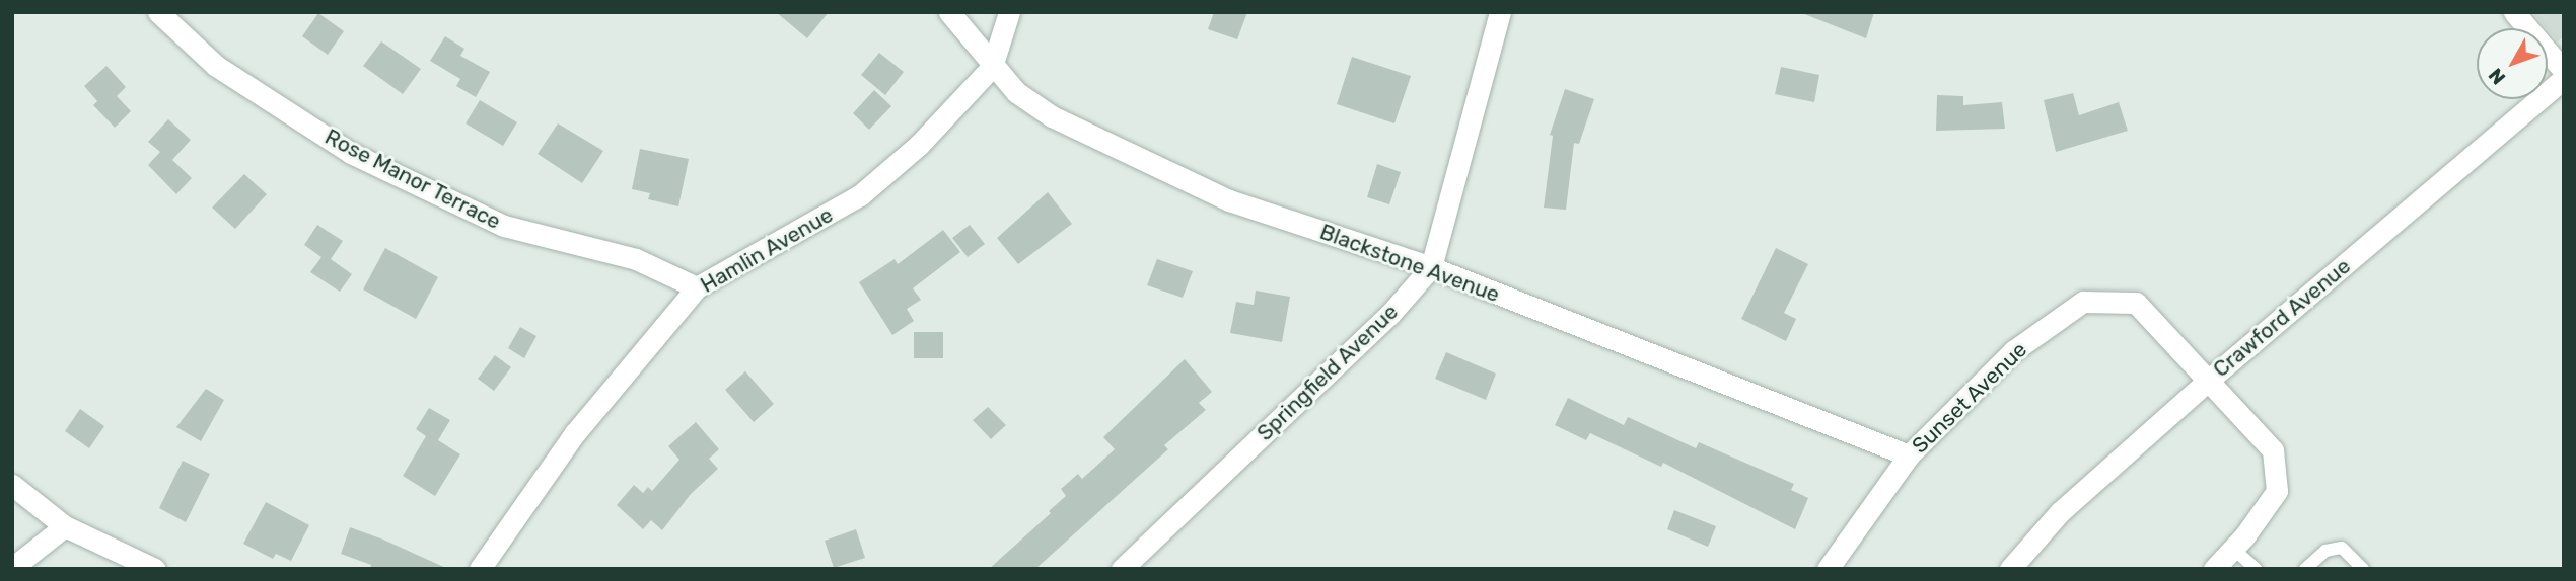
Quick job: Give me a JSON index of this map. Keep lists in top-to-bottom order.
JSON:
{
  "streets": {
    "street": [
      "Rose Manor Terrace",
      "Hamlin Avenue",
      "Blackstone Avenue",
      "Crawford Avenue",
      "Springfield Avenue",
      "Sunset Avenue"
    ]
  },
  "crossings": [
    ["Rose Manor Terrace", "Hamlin Avenue"],
    ["Hamlin Avenue", "Blackstone Avenue"],
    ["Blackstone Avenue", "Springfield Avenue"],
    ["Blackstone Avenue", "Sunset Avenue"],
    ["Crawford Avenue", "Sunset Avenue"]
  ],
  "north": "bottom left"
}
